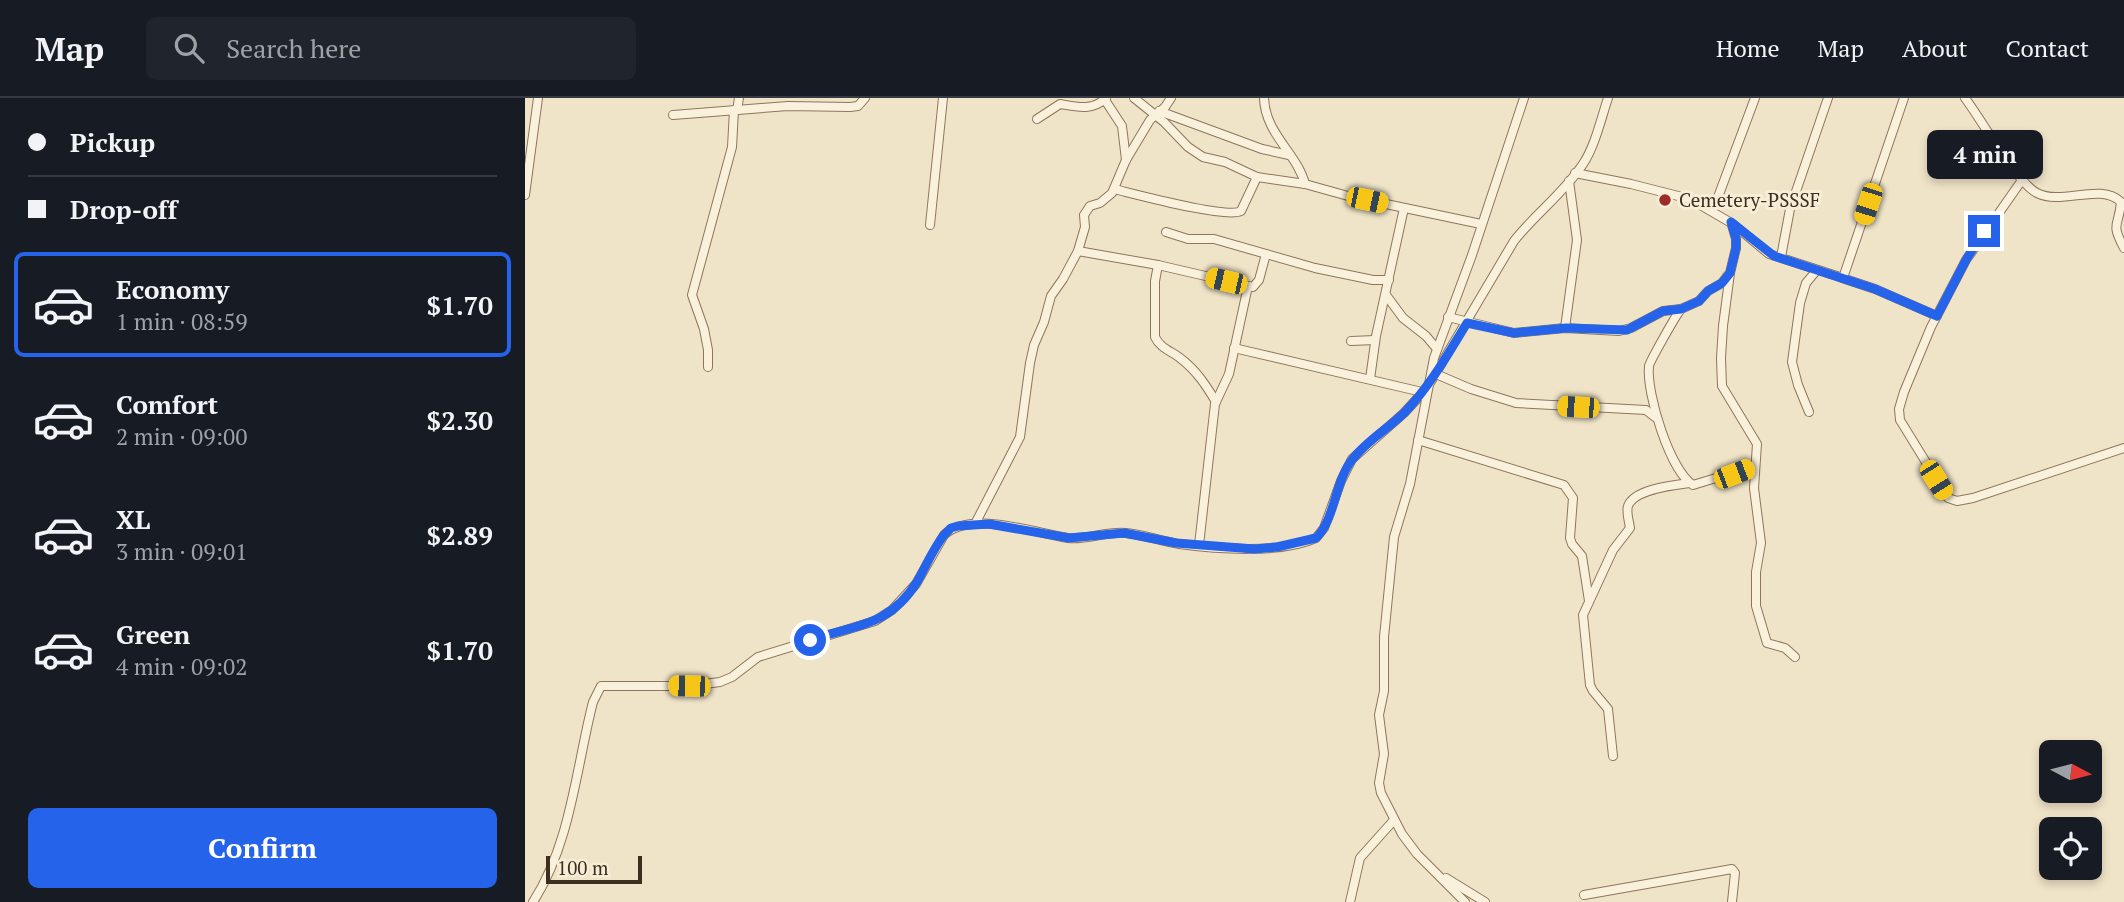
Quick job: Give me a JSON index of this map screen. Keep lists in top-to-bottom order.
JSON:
{
  "places": ["Cemetery-PSSSF"],
  "scale_bar": "100 m",
  "north": "right",
  "page": {
    "header": "Map",
    "search": "Search here",
    "nav": [
      "Home",
      "Map",
      "About",
      "Contact"
    ],
    "banner": ["Pickup", "Drop-off"],
    "bubble": "4 min",
    "list": [
      {
        "name": "Economy",
        "note": "1 min · 08:59",
        "value": "$1.70"
      },
      {
        "name": "Comfort",
        "note": "2 min · 09:00",
        "value": "$2.30"
      },
      {
        "name": "XL",
        "note": "3 min · 09:01",
        "value": "$2.89"
      },
      {
        "name": "Green",
        "note": "4 min · 09:02",
        "value": "$1.70"
      }
    ],
    "buttons": "Confirm",
    "scale": "100 m"
  }
}
